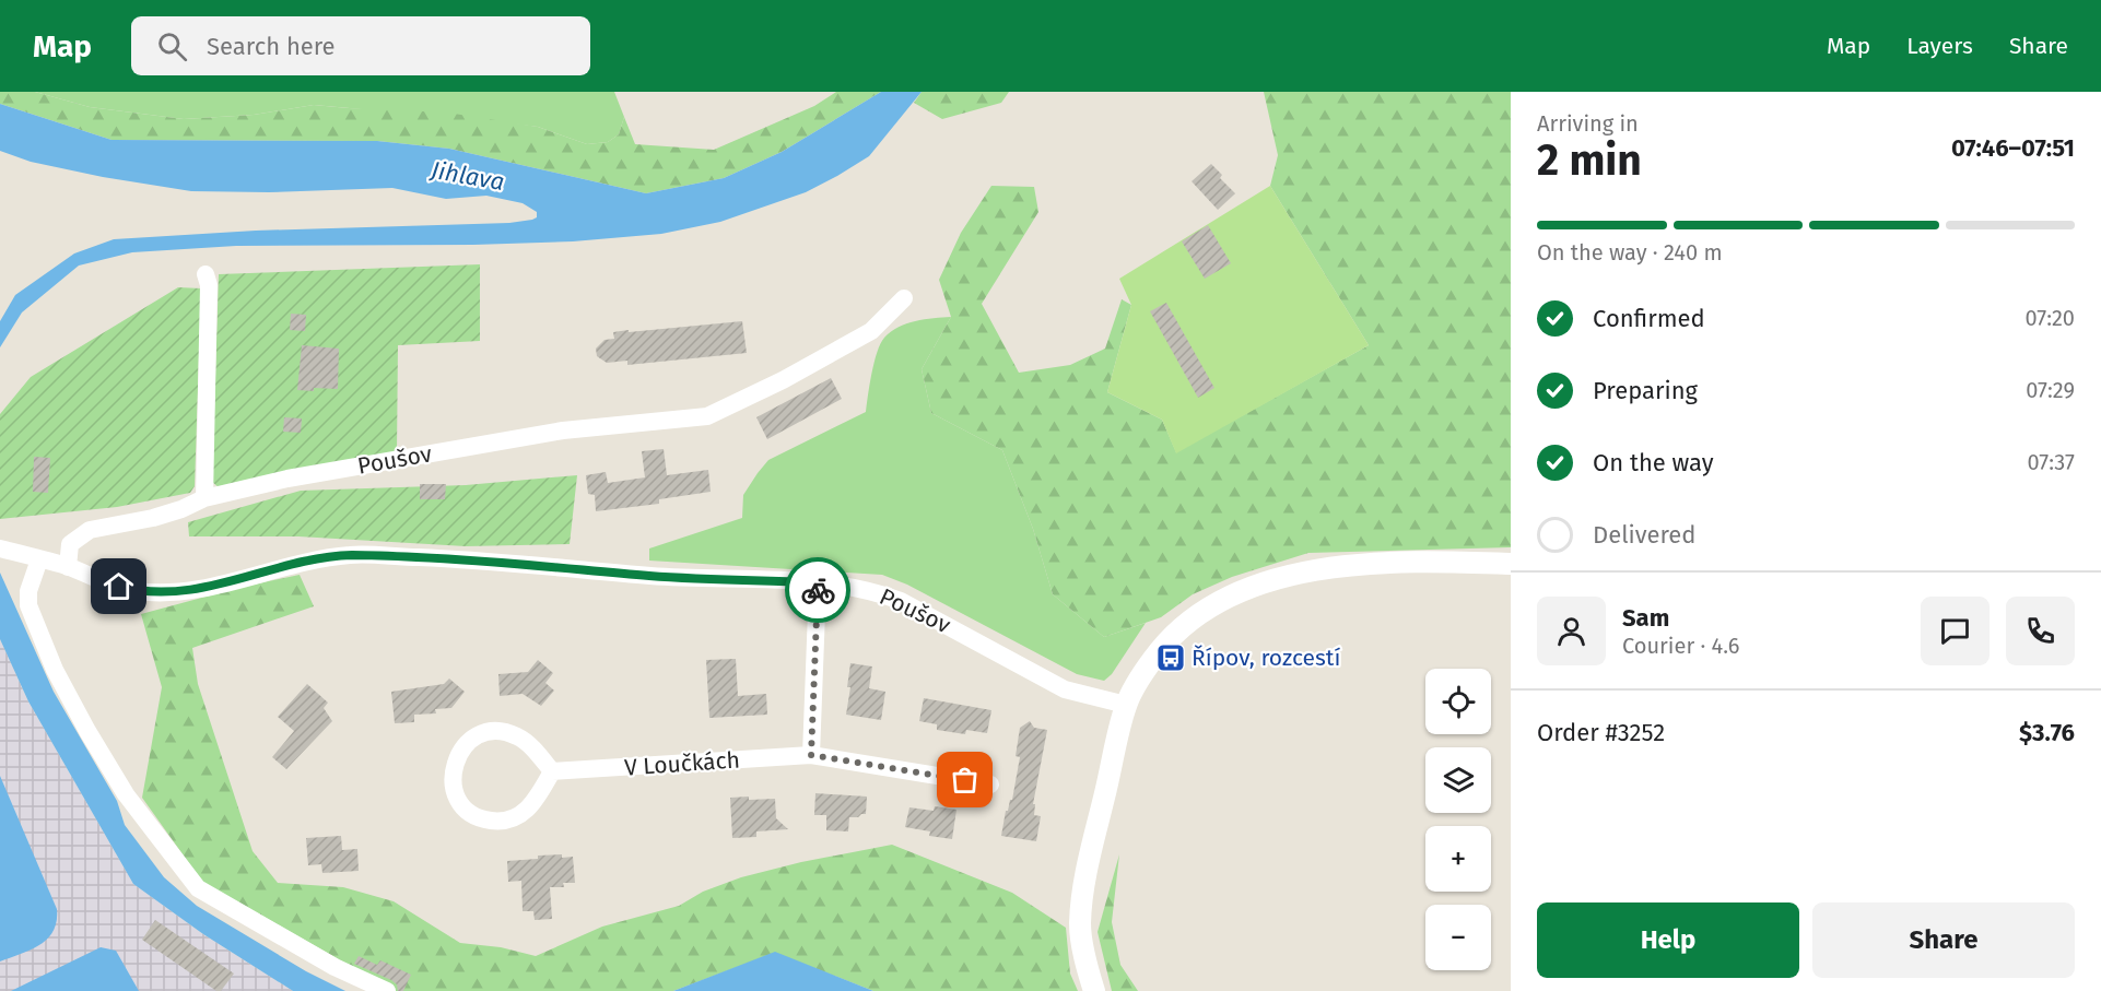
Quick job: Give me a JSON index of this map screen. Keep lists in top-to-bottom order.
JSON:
{
  "streets": {
    "street": ["Poušov", "V Loučkách"]
  },
  "water": ["Jihlava"],
  "places": {
    "bus stop": ["Řípov, rozcestí"]
  },
  "page": {
    "header": "Map",
    "search": "Search here",
    "nav": ["Map", "Layers", "Share"],
    "heading": ["2 min", "Arriving in", "07:46–07:51"],
    "panel": [
      "Sam",
      "Courier · 4.6",
      "Order #3252",
      "$3.76"
    ],
    "bar": "On the way · 240 m",
    "list": [
      ["Confirmed", "07:20"],
      ["Preparing", "07:29"],
      ["On the way", "07:37"],
      "Delivered"
    ],
    "map_buttons": ["+", "−"],
    "buttons": ["Help", "Share"]
  }
}
